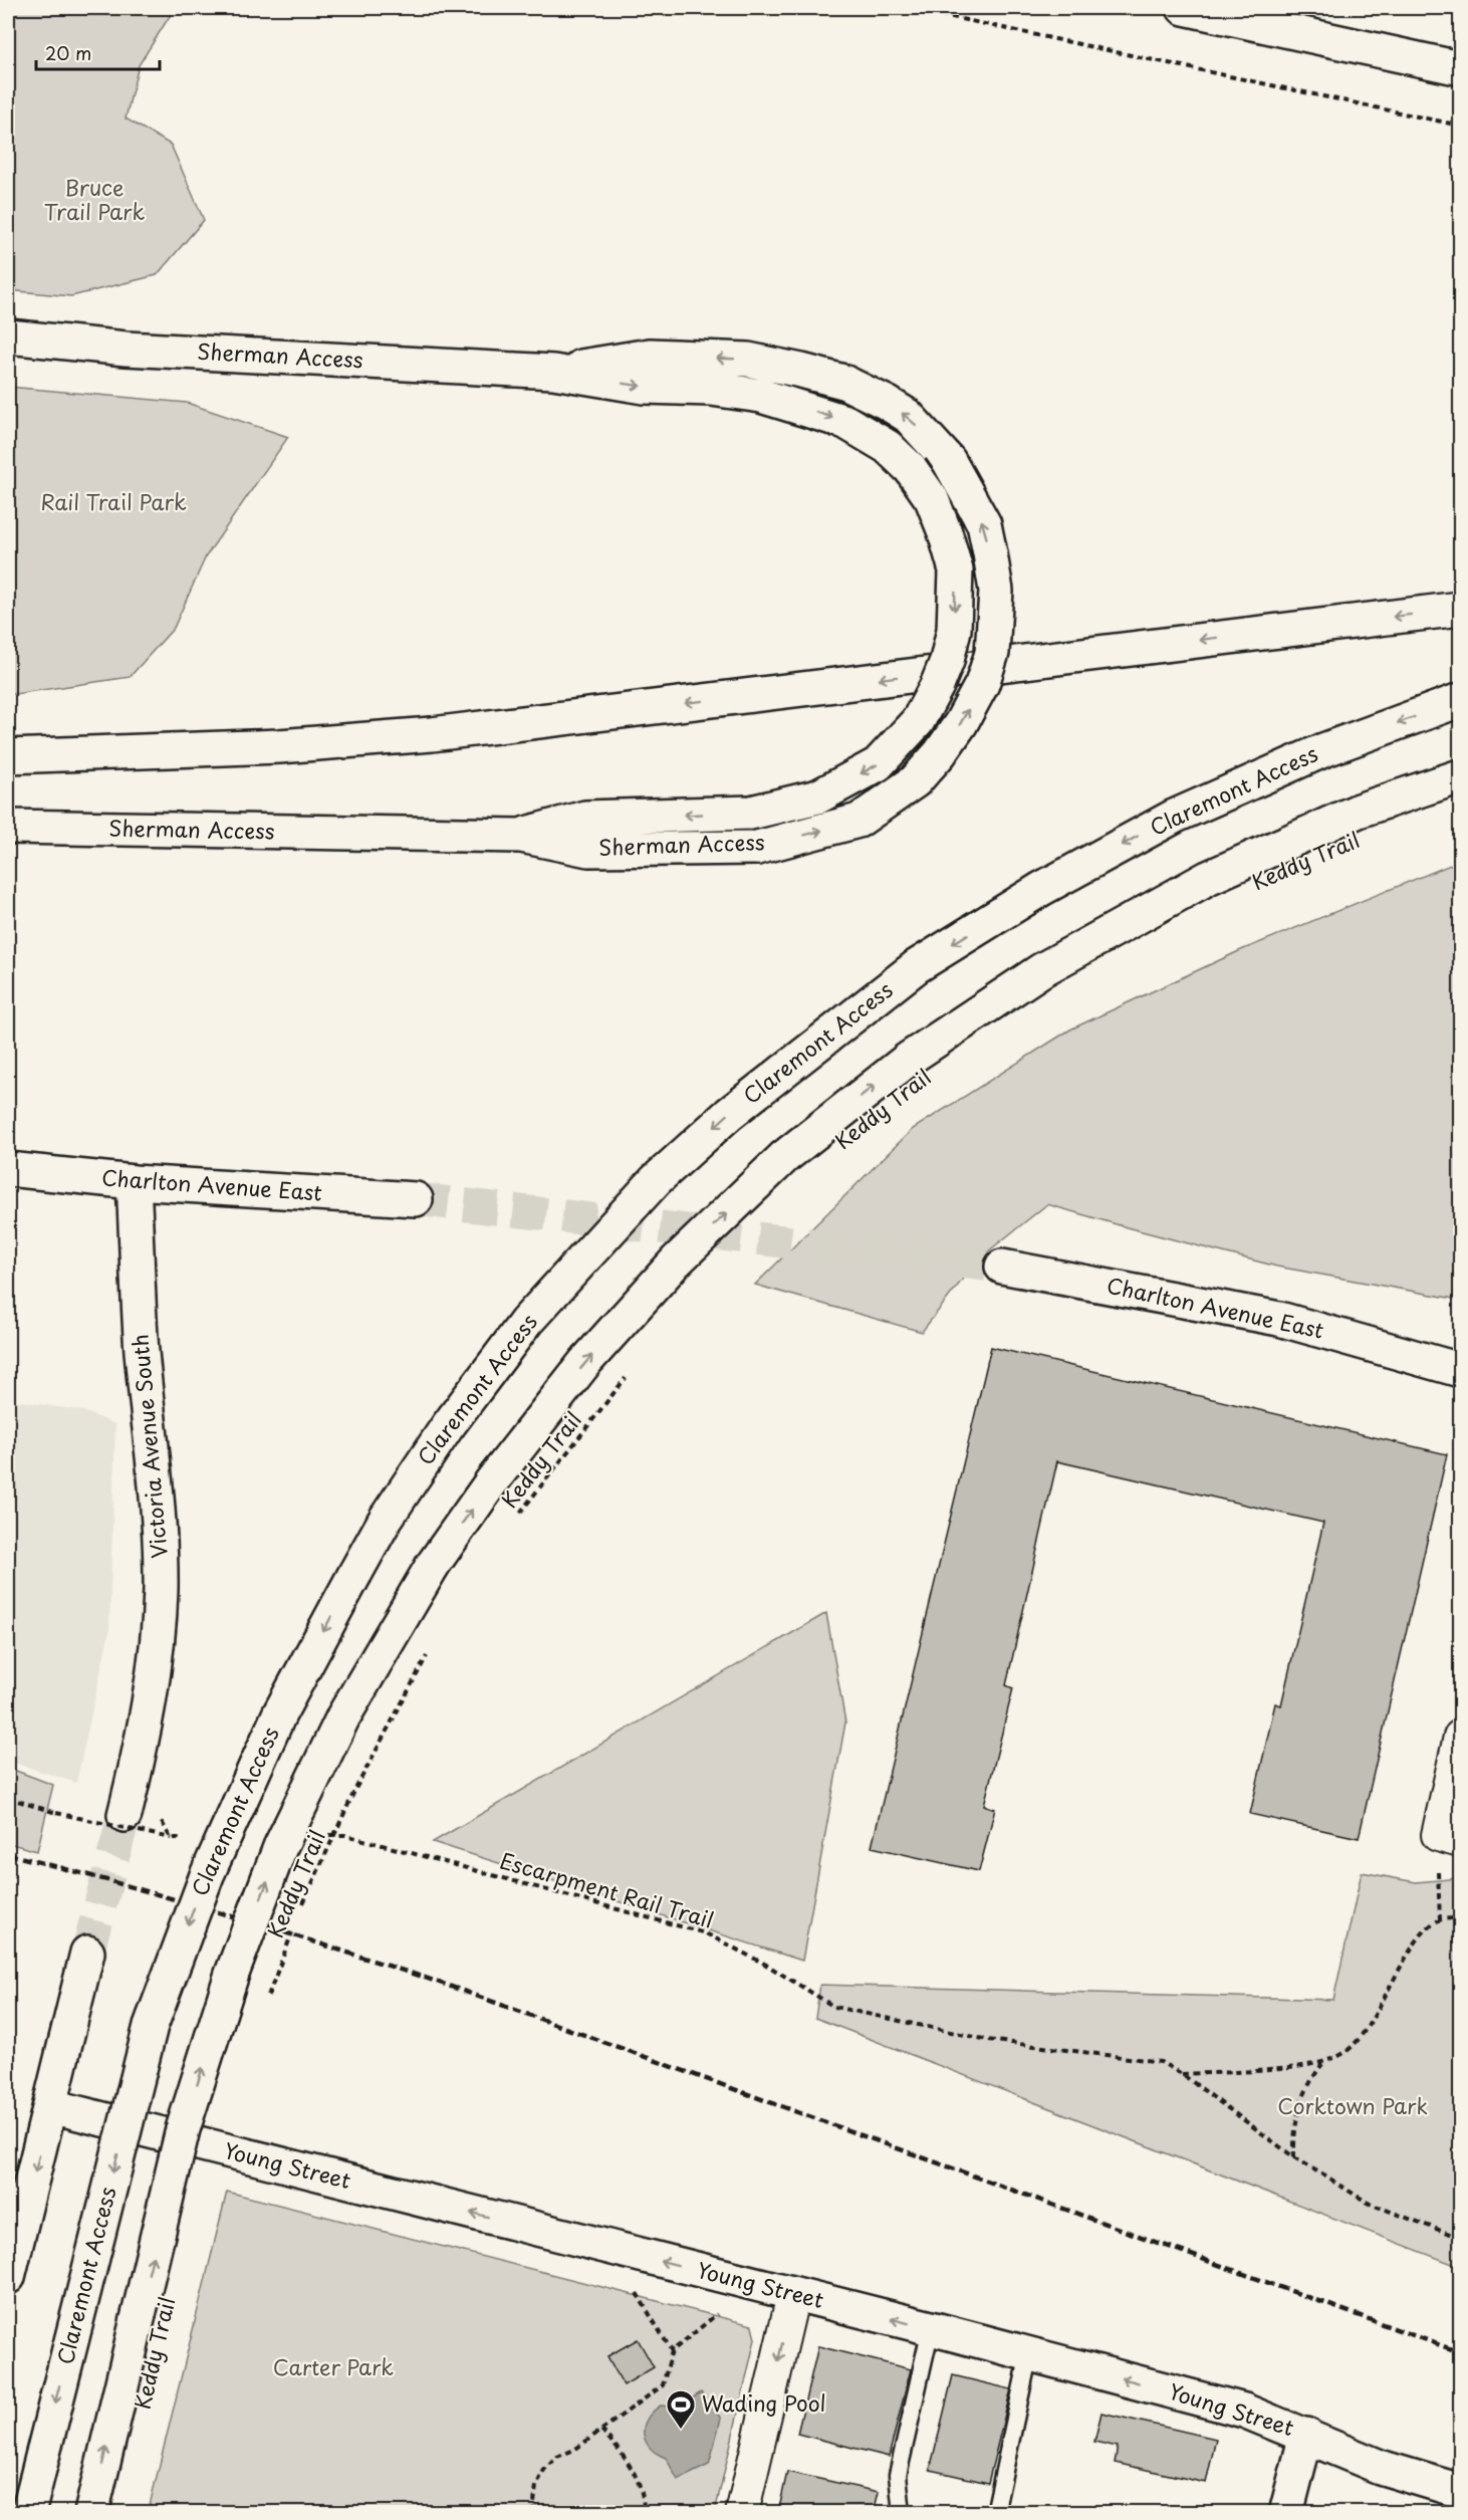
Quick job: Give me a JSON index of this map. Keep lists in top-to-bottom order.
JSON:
{
  "streets": {
    "main road": [
      "Sherman Access",
      "Claremont Access",
      "Charlton Avenue East",
      "Victoria Avenue South",
      "Young Street"
    ],
    "path": ["Keddy Trail", "Escarpment Rail Trail"]
  },
  "crossings": [
    ["Charlton Avenue East", "Victoria Avenue South"]
  ],
  "one_way": ["Young Street"],
  "parks": [
    "Bruce Trail Park",
    "Rail Trail Park",
    "Corktown Park",
    "Carter Park"
  ],
  "places": {
    "sports": ["Wading Pool"]
  },
  "scale_bar": "20 m"
}
